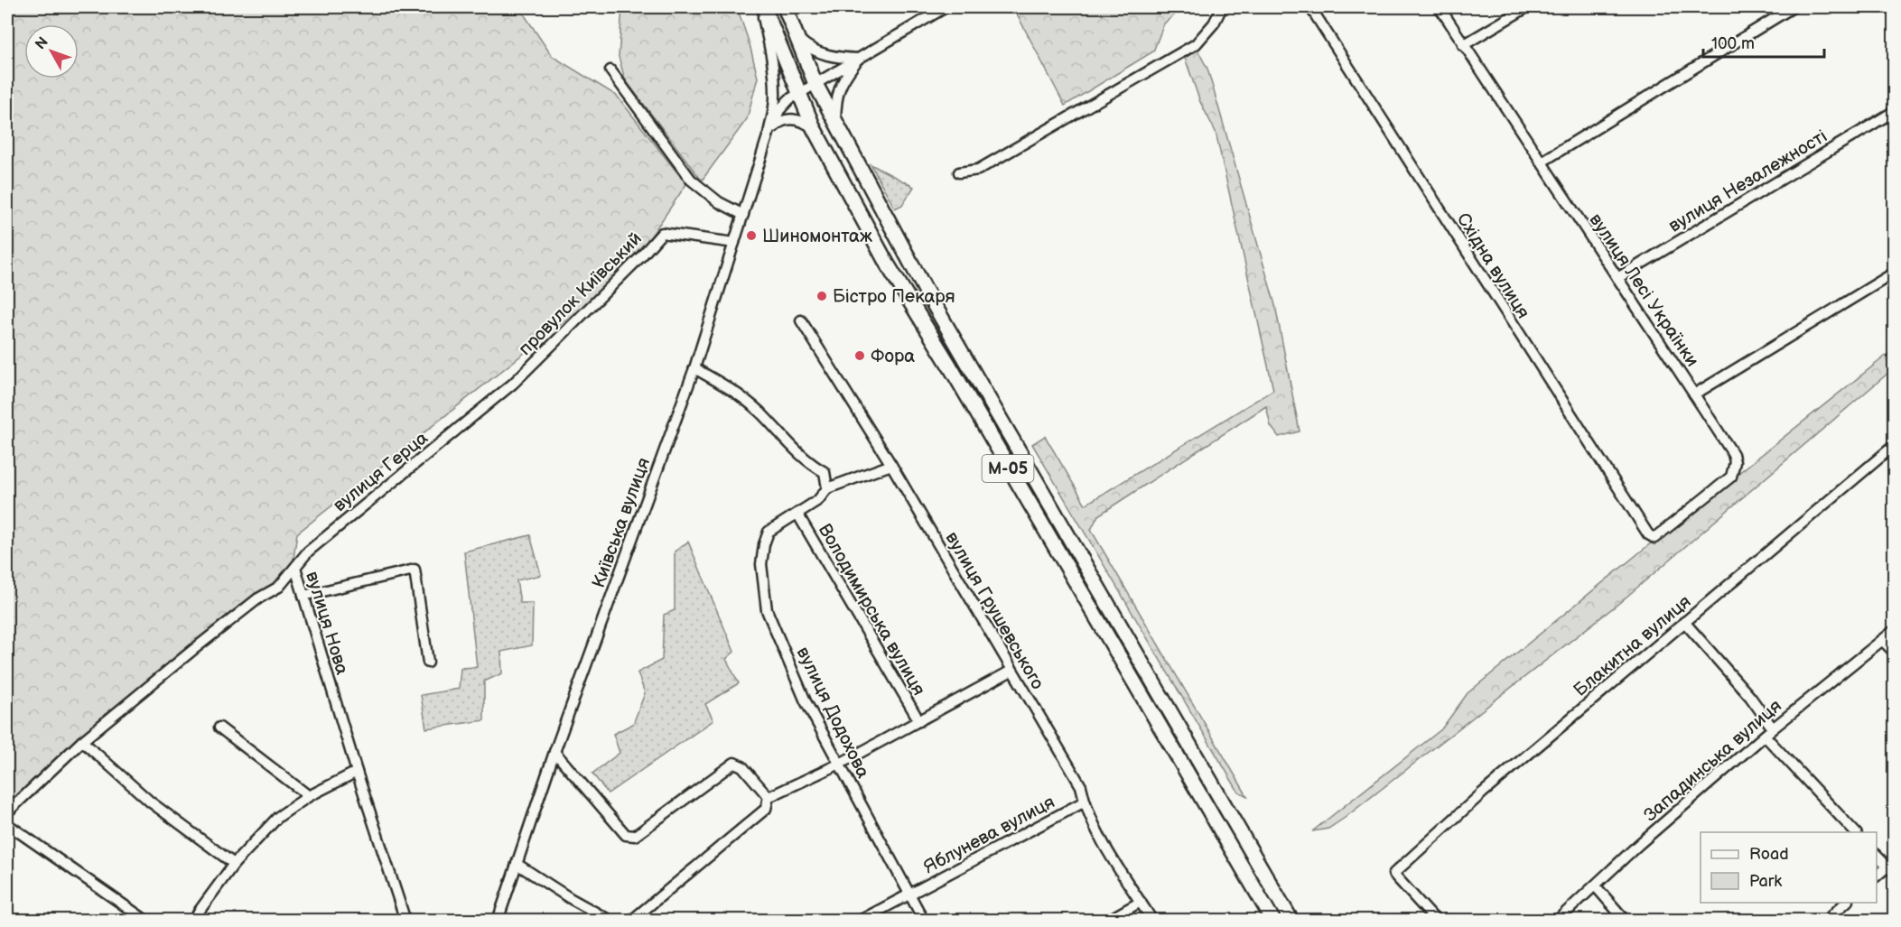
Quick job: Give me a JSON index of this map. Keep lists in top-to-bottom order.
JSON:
{
  "streets": {
    "highway": ["М-05"],
    "street": [
      "вулиця Незалежності",
      "Східна вулиця",
      "вулиця Лесі Українки",
      "провулок Київський",
      "вулиця Герца",
      "Київська вулиця",
      "Володимирська вулиця",
      "вулиця Грушевського",
      "вулиця Нова",
      "Блакитна вулиця",
      "вулиця Додохова",
      "Западинська вулиця",
      "Яблунева вулиця"
    ]
  },
  "crossings": [
    ["вулиця Незалежності", "вулиця Лесі Українки"],
    ["Східна вулиця", "вулиця Лесі Українки"],
    ["провулок Київський", "вулиця Герца"],
    ["провулок Київський", "Київська вулиця"],
    ["вулиця Герца", "вулиця Нова"],
    ["Володимирська вулиця", "вулиця Додохова"],
    ["вулиця Грушевського", "Яблунева вулиця"],
    ["вулиця Додохова", "Яблунева вулиця"]
  ],
  "places": ["Шиномонтаж", "Бістро Пекаря", "Фора"],
  "legend": ["Road", "Park"],
  "scale_bar": "100 m",
  "north": "top left"
}
